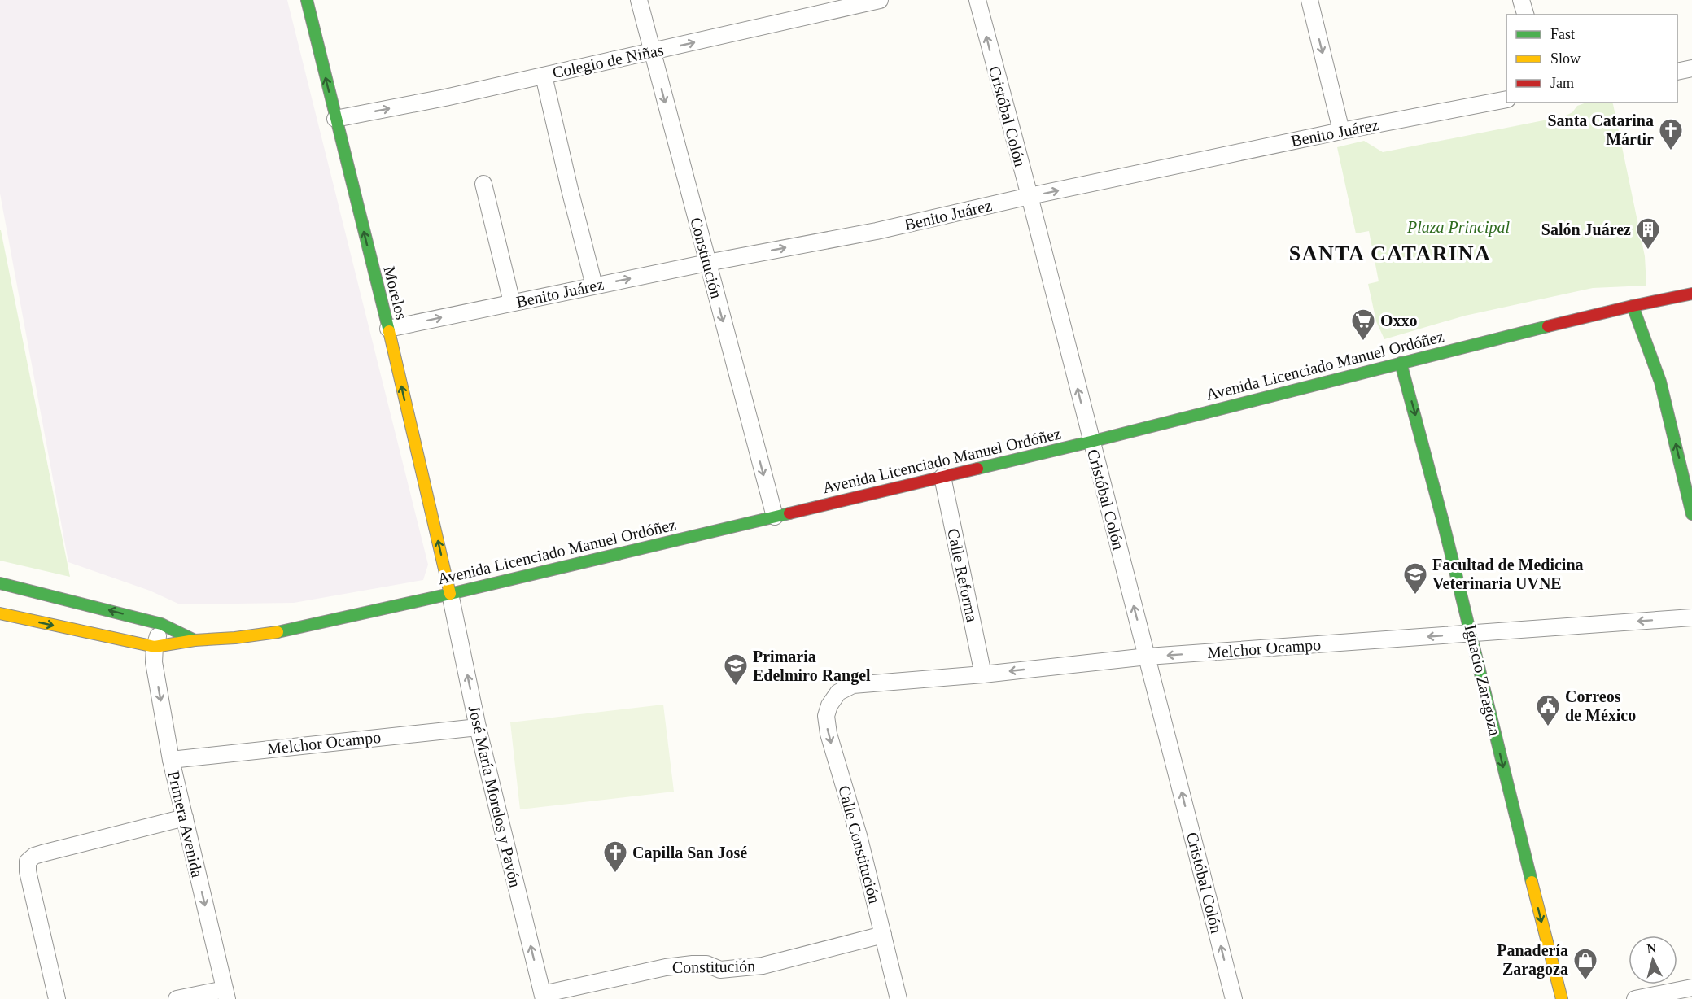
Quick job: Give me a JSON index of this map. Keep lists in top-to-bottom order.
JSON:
{
  "streets": {
    "main road": ["Morelos", "Avenida Licenciado Manuel Ordóñez", "Ignacio Zaragoza"],
    "street": [
      "Colegio de Niñas",
      "Cristóbal Colón",
      "Benito Juárez",
      "Constitución",
      "Calle Reforma",
      "Melchor Ocampo",
      "José María Morelos y Pavón",
      "Primera Avenida",
      "Calle Constitución"
    ]
  },
  "crossings": [
    ["Colegio de Niñas", "Constitución"],
    ["Colegio de Niñas", "Morelos"],
    ["Cristóbal Colón", "Benito Juárez"],
    ["Cristóbal Colón", "Avenida Licenciado Manuel Ordóñez"],
    ["Cristóbal Colón", "Melchor Ocampo"],
    ["Benito Juárez", "Constitución"],
    ["Benito Juárez", "Morelos"],
    ["Constitución", "Avenida Licenciado Manuel Ordóñez"],
    ["Constitución", "José María Morelos y Pavón"],
    ["Constitución", "Calle Constitución"],
    ["Morelos", "Avenida Licenciado Manuel Ordóñez"],
    ["Morelos", "José María Morelos y Pavón"],
    ["Avenida Licenciado Manuel Ordóñez", "Calle Reforma"],
    ["Avenida Licenciado Manuel Ordóñez", "Ignacio Zaragoza"],
    ["Avenida Licenciado Manuel Ordóñez", "José María Morelos y Pavón"],
    ["Avenida Licenciado Manuel Ordóñez", "Primera Avenida"],
    ["Calle Reforma", "Melchor Ocampo"],
    ["Melchor Ocampo", "Ignacio Zaragoza"],
    ["Melchor Ocampo", "José María Morelos y Pavón"],
    ["Melchor Ocampo", "Primera Avenida"],
    ["Melchor Ocampo", "Calle Constitución"]
  ],
  "one_way": [
    "Colegio de Niñas",
    "Cristóbal Colón",
    "Benito Juárez",
    "Morelos",
    "Melchor Ocampo",
    "Ignacio Zaragoza",
    "José María Morelos y Pavón",
    "Primera Avenida",
    "Calle Constitución"
  ],
  "districts": ["SANTA CATARINA"],
  "parks": ["Plaza Principal"],
  "places": {
    "church": ["Santa Catarina Mártir", "Capilla San José"],
    "building": ["Salón Juárez"],
    "supermarket": ["Oxxo"],
    "school or university": ["Facultad de Medicina Veterinaria UVNE", "Primaria Edelmiro Rangel"],
    "public building": ["Correos de México"],
    "shop": ["Panadería Zaragoza"]
  },
  "legend": ["Fast", "Slow", "Jam"],
  "north": "top"
}
